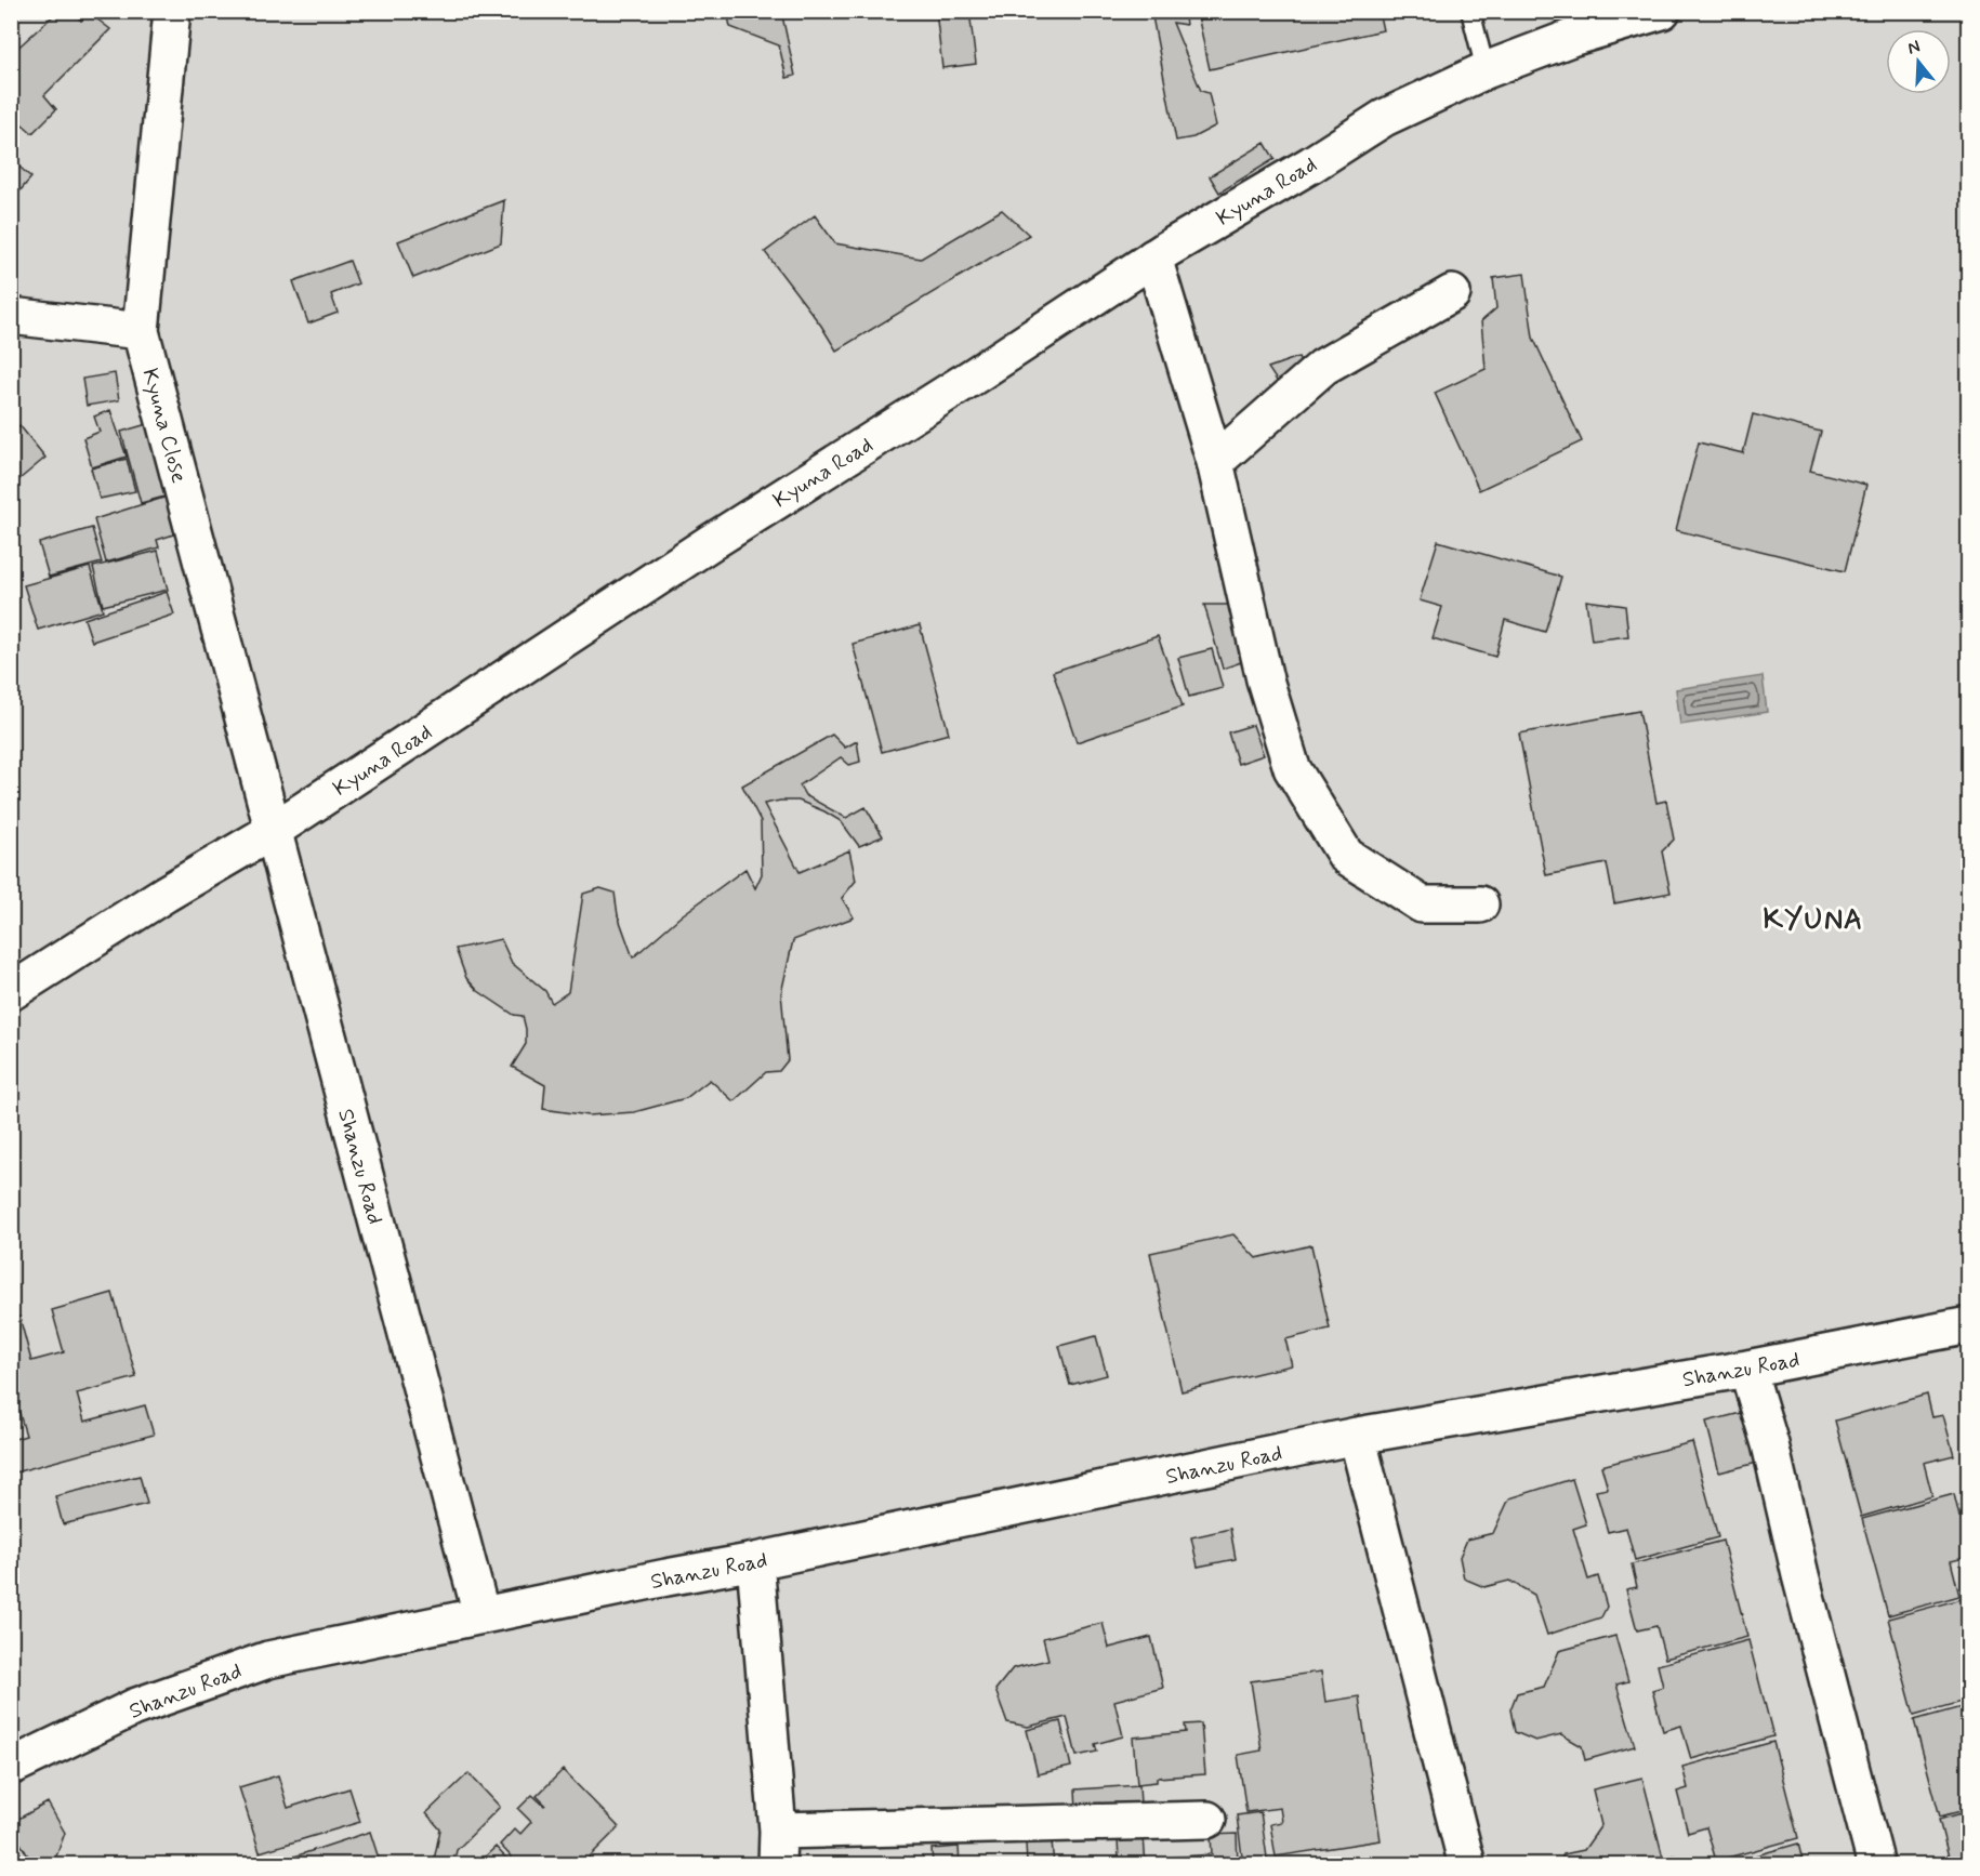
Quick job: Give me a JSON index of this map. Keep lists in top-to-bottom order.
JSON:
{
  "streets": {
    "street": ["Kyuna Road", "Kyuna Close", "Shanzu Road"]
  },
  "crossings": [
    ["Kyuna Road", "Kyuna Close"],
    ["Kyuna Road", "Shanzu Road"],
    ["Kyuna Close", "Shanzu Road"]
  ],
  "districts": ["KYUNA"],
  "north": "top"
}
